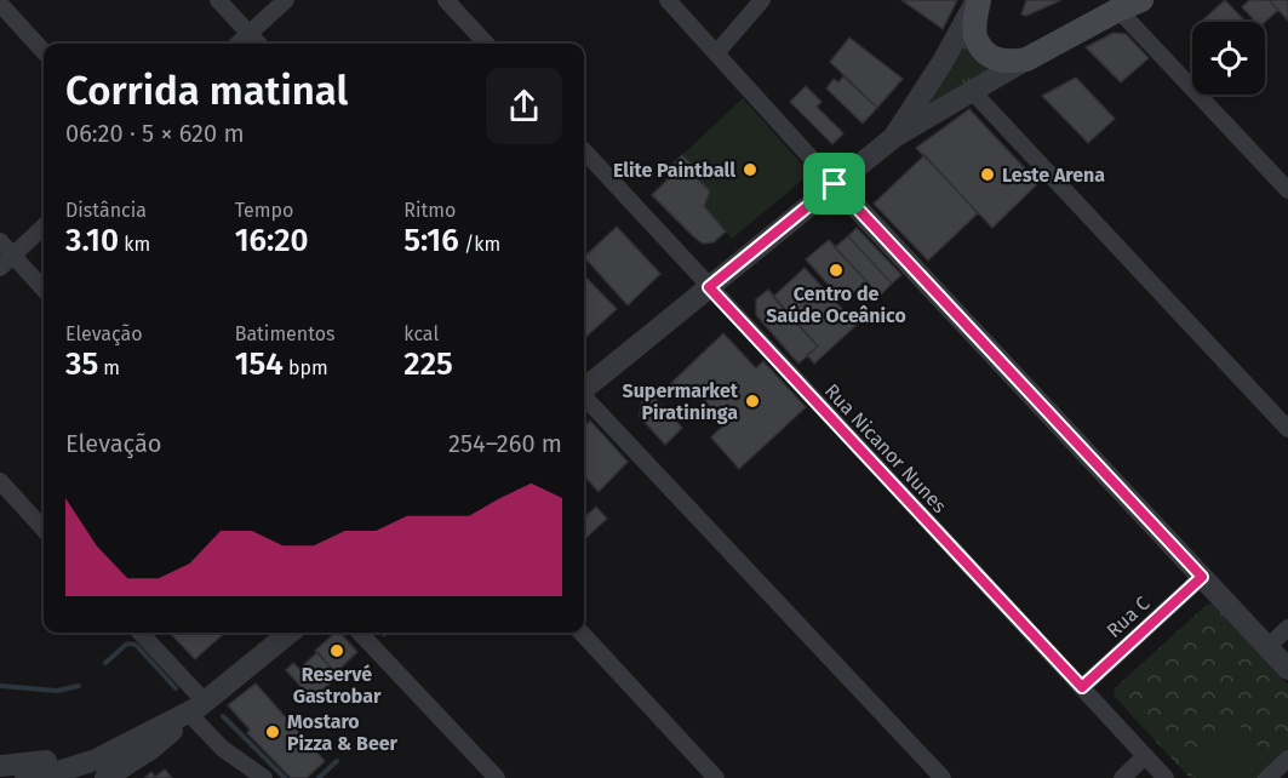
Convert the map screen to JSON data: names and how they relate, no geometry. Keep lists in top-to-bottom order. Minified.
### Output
{"streets":{"street":["Rua Nicanor Nunes","Rua C"]},"crossings":[["Rua Nicanor Nunes","Rua C"]],"places":["Elite Paintball","Leste Arena","Centro de Saúde Oceânico","Supermarket Piratininga","Reservé Gastrobar","Mostaro Pizza & Beer"],"page":{"heading":["Corrida matinal","06:20 · 5 × 620 m"],"stats":[["Distância","3.10 km"],["Tempo","16:20"],["Ritmo","5:16 /km"],["Elevação","35 m"],["Batimentos","154 bpm"],["kcal","225"]],"chart":["Elevação","254–260 m"]}}
